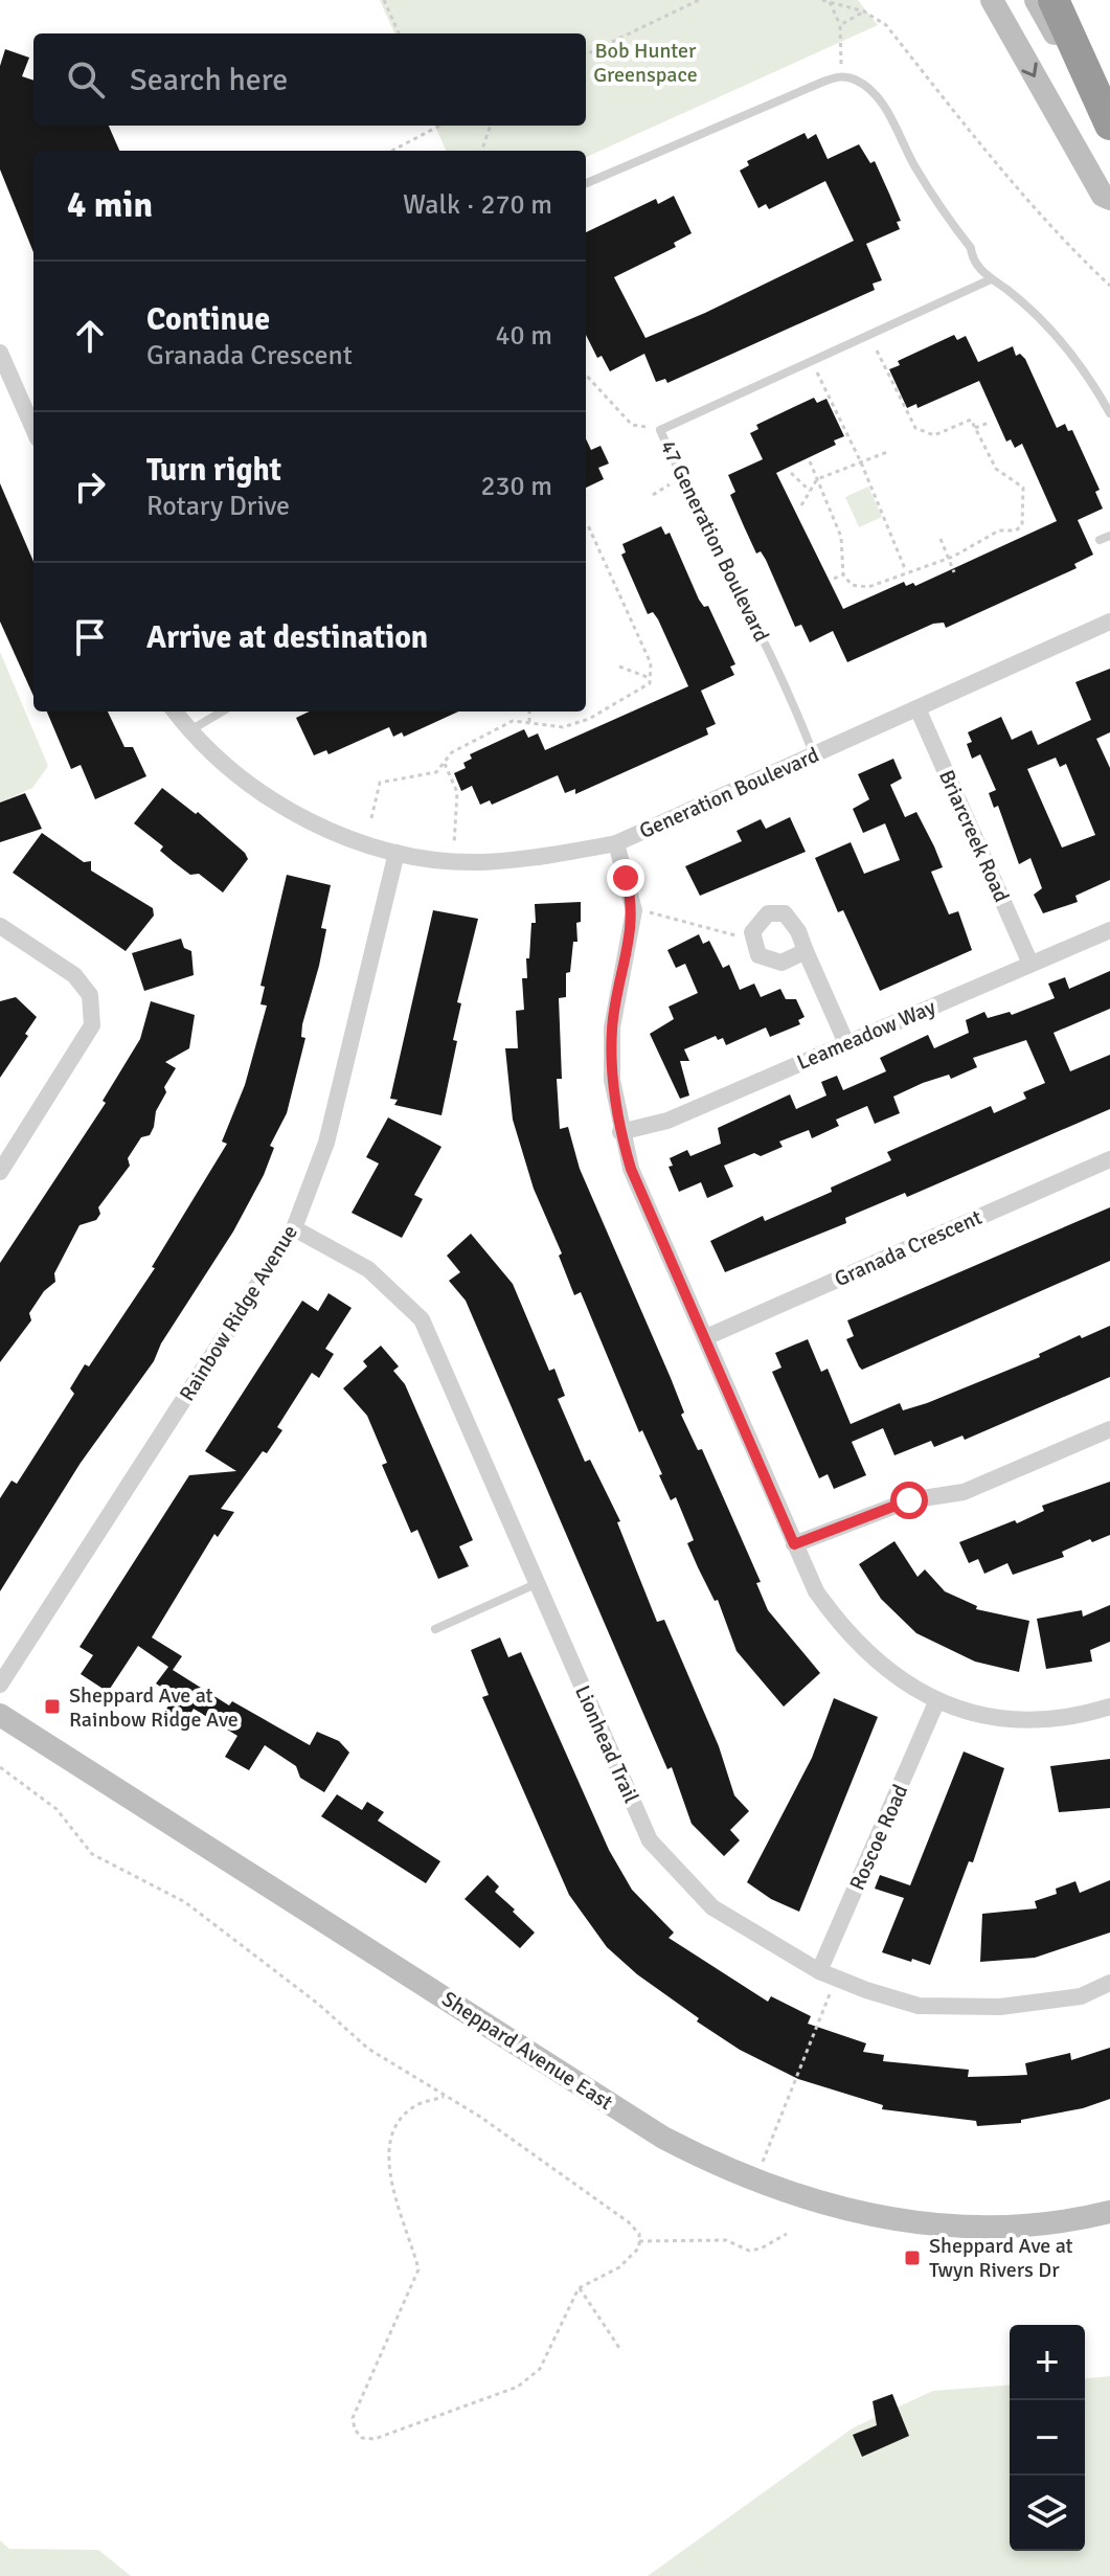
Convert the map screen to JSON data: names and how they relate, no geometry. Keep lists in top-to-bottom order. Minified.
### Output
{"streets":{"main road":["Sheppard Avenue East"],"street":["Generation Boulevard","Briarcreek Road","Leameadow Way","Granada Crescent","Rainbow Ridge Avenue","Lionhead Trail","Roscoe Road"],"lane":["47 Generation Boulevard"]},"crossings":[["47 Generation Boulevard","Generation Boulevard"],["Generation Boulevard","Briarcreek Road"],["Generation Boulevard","Rainbow Ridge Avenue"],["Briarcreek Road","Leameadow Way"],["Rainbow Ridge Avenue","Lionhead Trail"],["Lionhead Trail","Roscoe Road"]],"parks":["Bob Hunter Greenspace"],"places":{"transit":["Sheppard Ave at Rainbow Ridge Ave","Sheppard Ave at Twyn Rivers Dr"]},"page":{"search":"Search here","heading":["4 min","Walk · 270 m"],"list":[["Continue","Granada Crescent","40 m"],["Turn right","Rotary Drive","230 m"],"Arrive at destination"],"map_buttons":["+","−"]}}
